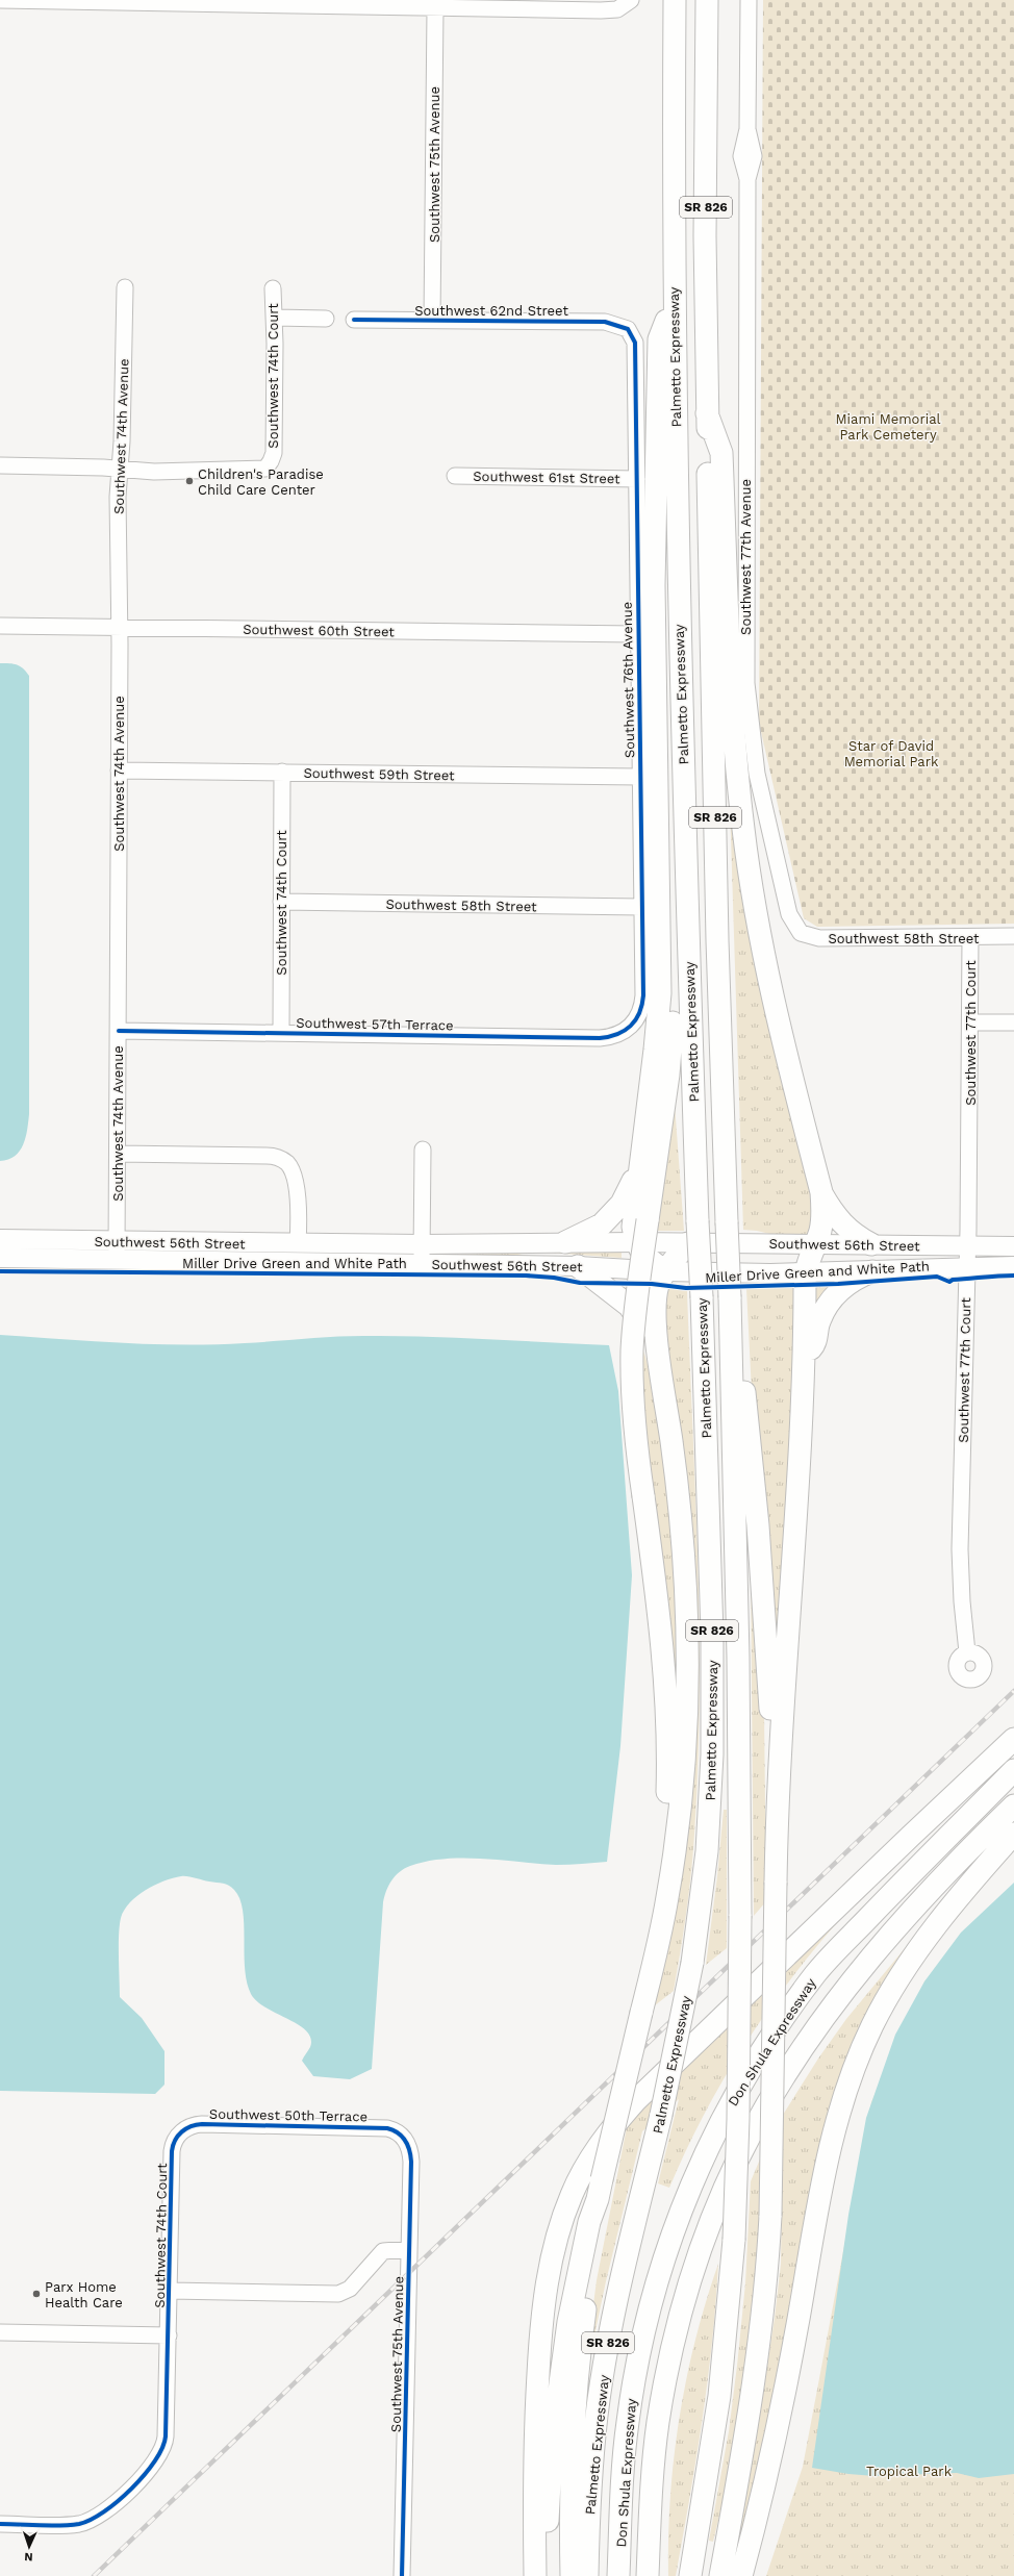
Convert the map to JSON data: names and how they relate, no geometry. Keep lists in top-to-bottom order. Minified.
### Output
{"streets":{"highway":["SR 826","Palmetto Expressway","Don Shula Expressway"],"main road":["Southwest 56th Street"],"street":["Southwest 75th Avenue","Southwest 62nd Street","Southwest 74th Court","Southwest 74th Avenue","Southwest 61st Street","Southwest 77th Avenue","Southwest 60th Street","Southwest 76th Avenue","Southwest 59th Street","Southwest 58th Street","Southwest 57th Terrace","Southwest 77th Court","Southwest 50th Terrace"],"cycle path":["Miller Drive Green and White Path"]},"crossings":[["Southwest 75th Avenue","Southwest 62nd Street"],["Southwest 75th Avenue","Southwest 50th Terrace"],["Southwest 62nd Street","Southwest 76th Avenue"],["Southwest 74th Court","Southwest 74th Avenue"],["Southwest 74th Court","Southwest 59th Street"],["Southwest 74th Court","Southwest 58th Street"],["Southwest 74th Court","Southwest 57th Terrace"],["Southwest 74th Court","Southwest 50th Terrace"],["Southwest 74th Avenue","Southwest 60th Street"],["Southwest 74th Avenue","Southwest 59th Street"],["Southwest 74th Avenue","Southwest 57th Terrace"],["Southwest 74th Avenue","Southwest 56th Street"],["Southwest 61st Street","Southwest 76th Avenue"],["Southwest 77th Avenue","Southwest 58th Street"],["Southwest 60th Street","Southwest 76th Avenue"],["Southwest 76th Avenue","Southwest 59th Street"],["Southwest 76th Avenue","Southwest 58th Street"],["Southwest 76th Avenue","Southwest 57th Terrace"],["Southwest 58th Street","Southwest 77th Court"],["Southwest 77th Court","Southwest 56th Street"]],"parks":["Miami Memorial Park Cemetery","Star of David Memorial Park","Tropical Park"],"places":["Children's Paradise Child Care Center","Parx Home Health Care"],"north":"bottom"}
